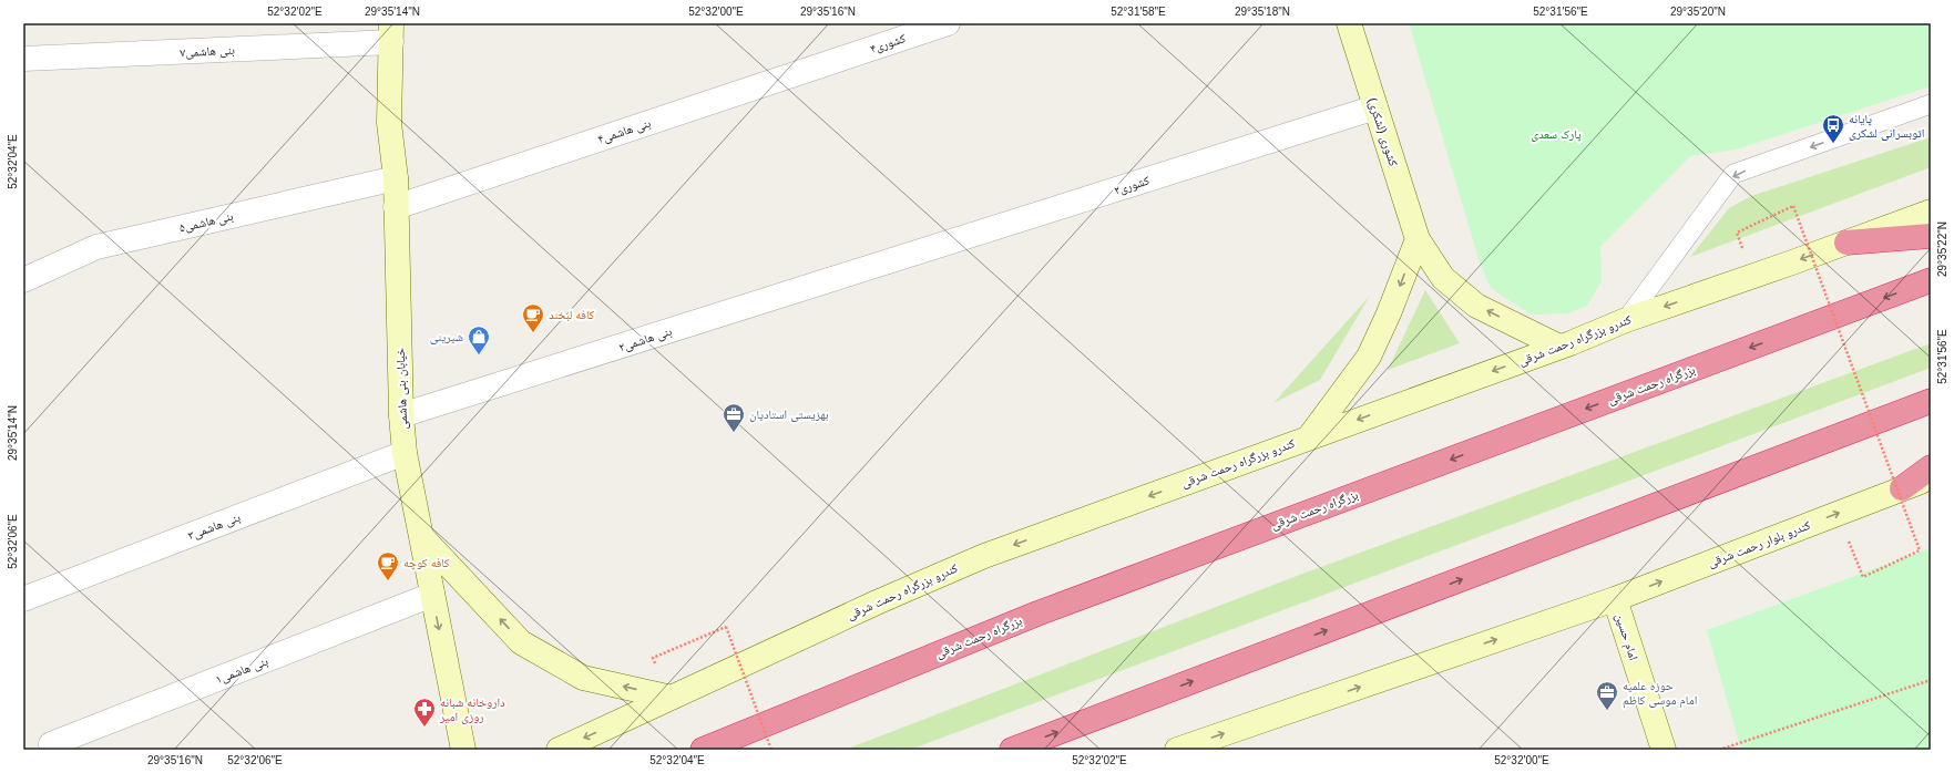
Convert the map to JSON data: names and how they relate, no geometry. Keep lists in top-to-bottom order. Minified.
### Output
{"streets":{"highway":["بزرگراه رحمت شرقی"],"main road":["کشوری (لشکری)","کندرو بزرگراه رحمت شرقی","خیابان بنی هاشمی","کندرو بلوار رحمت شرقی","امام حسین"],"street":["کشوری۴","بنی هاشمی۷","۴بنی هاشمی","کشوری۲","بنی هاشمی۵","۲بنی هاشمی","بنی هاشمی۳","بنی هاشمی۱"]},"crossings":[["کشوری۴","۴بنی هاشمی"],["بنی هاشمی۷","خیابان بنی هاشمی"],["۴بنی هاشمی","خیابان بنی هاشمی"],["کشوری (لشکری)","کشوری۲"],["کشوری (لشکری)","کندرو بزرگراه رحمت شرقی"],["کشوری۲","۲بنی هاشمی"],["بنی هاشمی۵","خیابان بنی هاشمی"],["۲بنی هاشمی","خیابان بنی هاشمی"],["خیابان بنی هاشمی","بنی هاشمی۳"],["خیابان بنی هاشمی","بنی هاشمی۱"],["کندرو بلوار رحمت شرقی","امام حسین"]],"one_way":["کشوری (لشکری)","کندرو بزرگراه رحمت شرقی","کندرو بلوار رحمت شرقی"],"parks":["پارک سعدی"],"places":{"bus stop":["پایانه اتوبسرانی لشکری"],"cafe":["کافه لبخند","کافه کوچه"],"shop":["شیرینی"],"office":["بهزیستی استادیان","حوزه علمیه امام موسی کاظم"],"pharmacy":["داروخانه شبانه روزی امیر"]},"coordinates":["52°32'02\"E","29°35'14\"N","52°32'00\"E","29°35'16\"N","52°31'58\"E","29°35'18\"N","52°31'56\"E","29°35'20\"N","52°32'04\"E","29°35'22\"N","52°32'06\"E"]}
